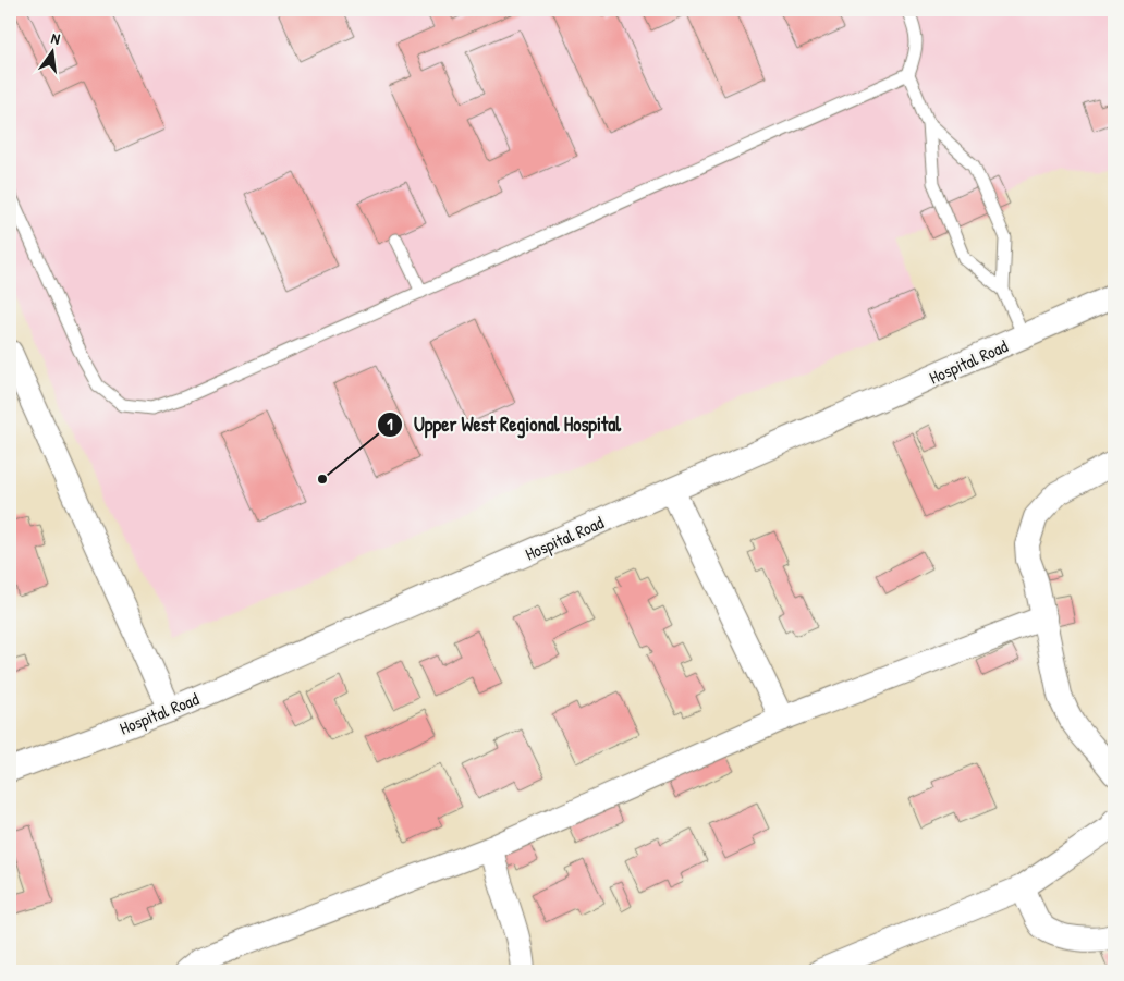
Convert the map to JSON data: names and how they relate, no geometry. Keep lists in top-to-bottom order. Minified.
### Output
{"streets":{"street":["Hospital Road"]},"places":["Upper West Regional Hospital"],"north":"top"}
